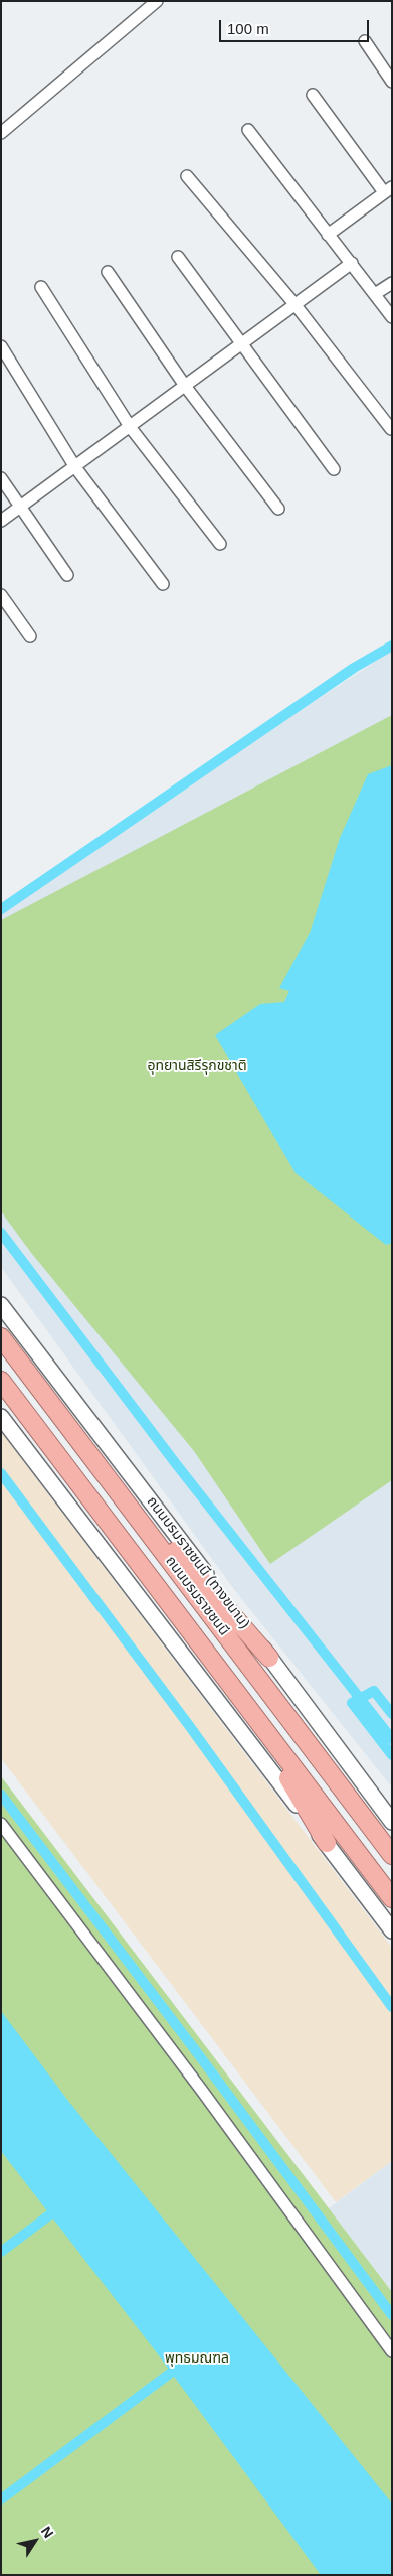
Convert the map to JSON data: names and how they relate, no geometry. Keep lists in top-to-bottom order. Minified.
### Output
{"streets":{"highway":["ถนนบรมราชชนนี"],"main road":["ถนนบรมราชชนนี (ทางขนาน)"]},"parks":["อุทยานสิรีรุกขชาติ","พุทธมณฑล"],"scale_bar":"100 m","north":"top right"}
